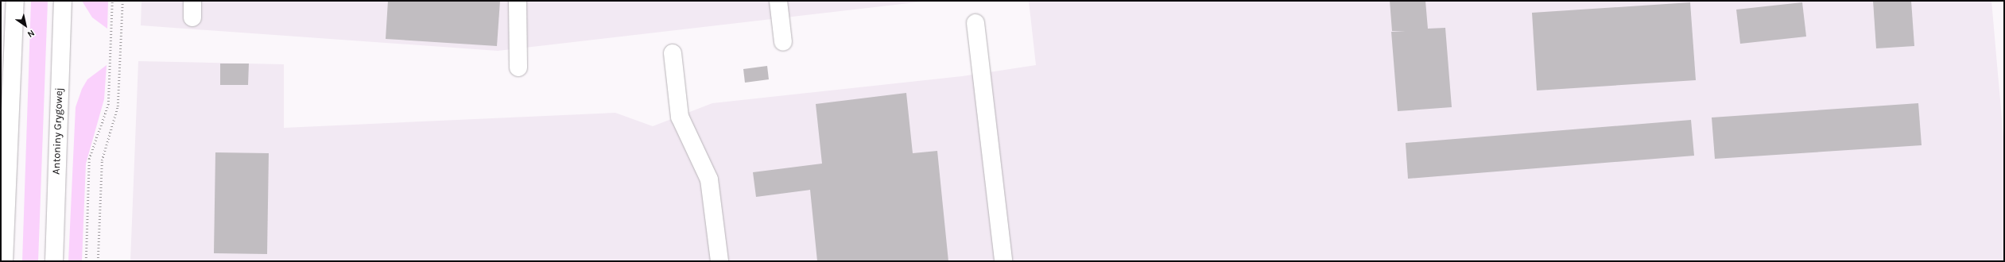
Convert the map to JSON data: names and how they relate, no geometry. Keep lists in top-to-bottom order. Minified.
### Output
{"streets":{"street":["Antoniny Grygowej"]},"north":"bottom right"}
